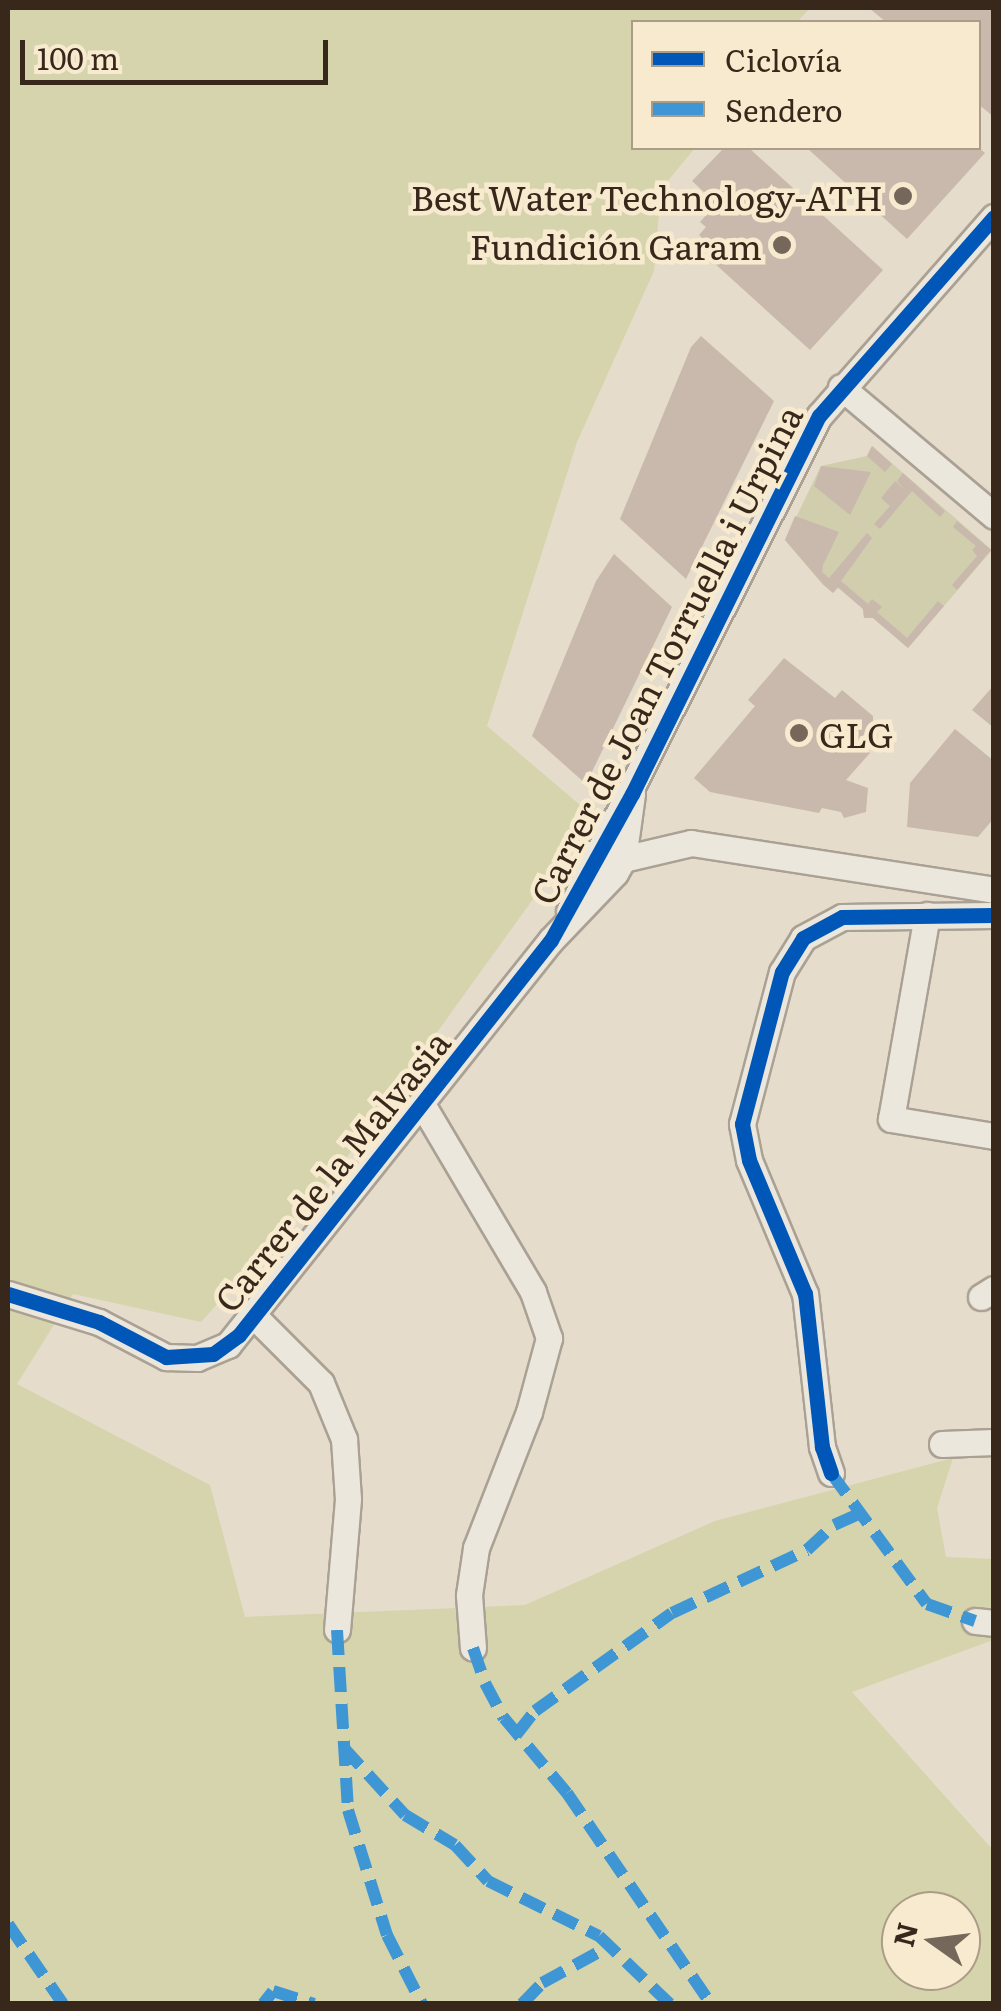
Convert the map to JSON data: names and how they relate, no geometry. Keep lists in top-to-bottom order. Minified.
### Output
{"streets":{"street":["Carrer de Joan Torruella i Urpina","Carrer de la Malvasia"]},"crossings":[["Carrer de Joan Torruella i Urpina","Carrer de la Malvasia"]],"places":["Best Water Technology-ATH","Fundición Garam","GLG"],"legend":["Ciclovía","Sendero"],"scale_bar":"100 m","north":"left"}
